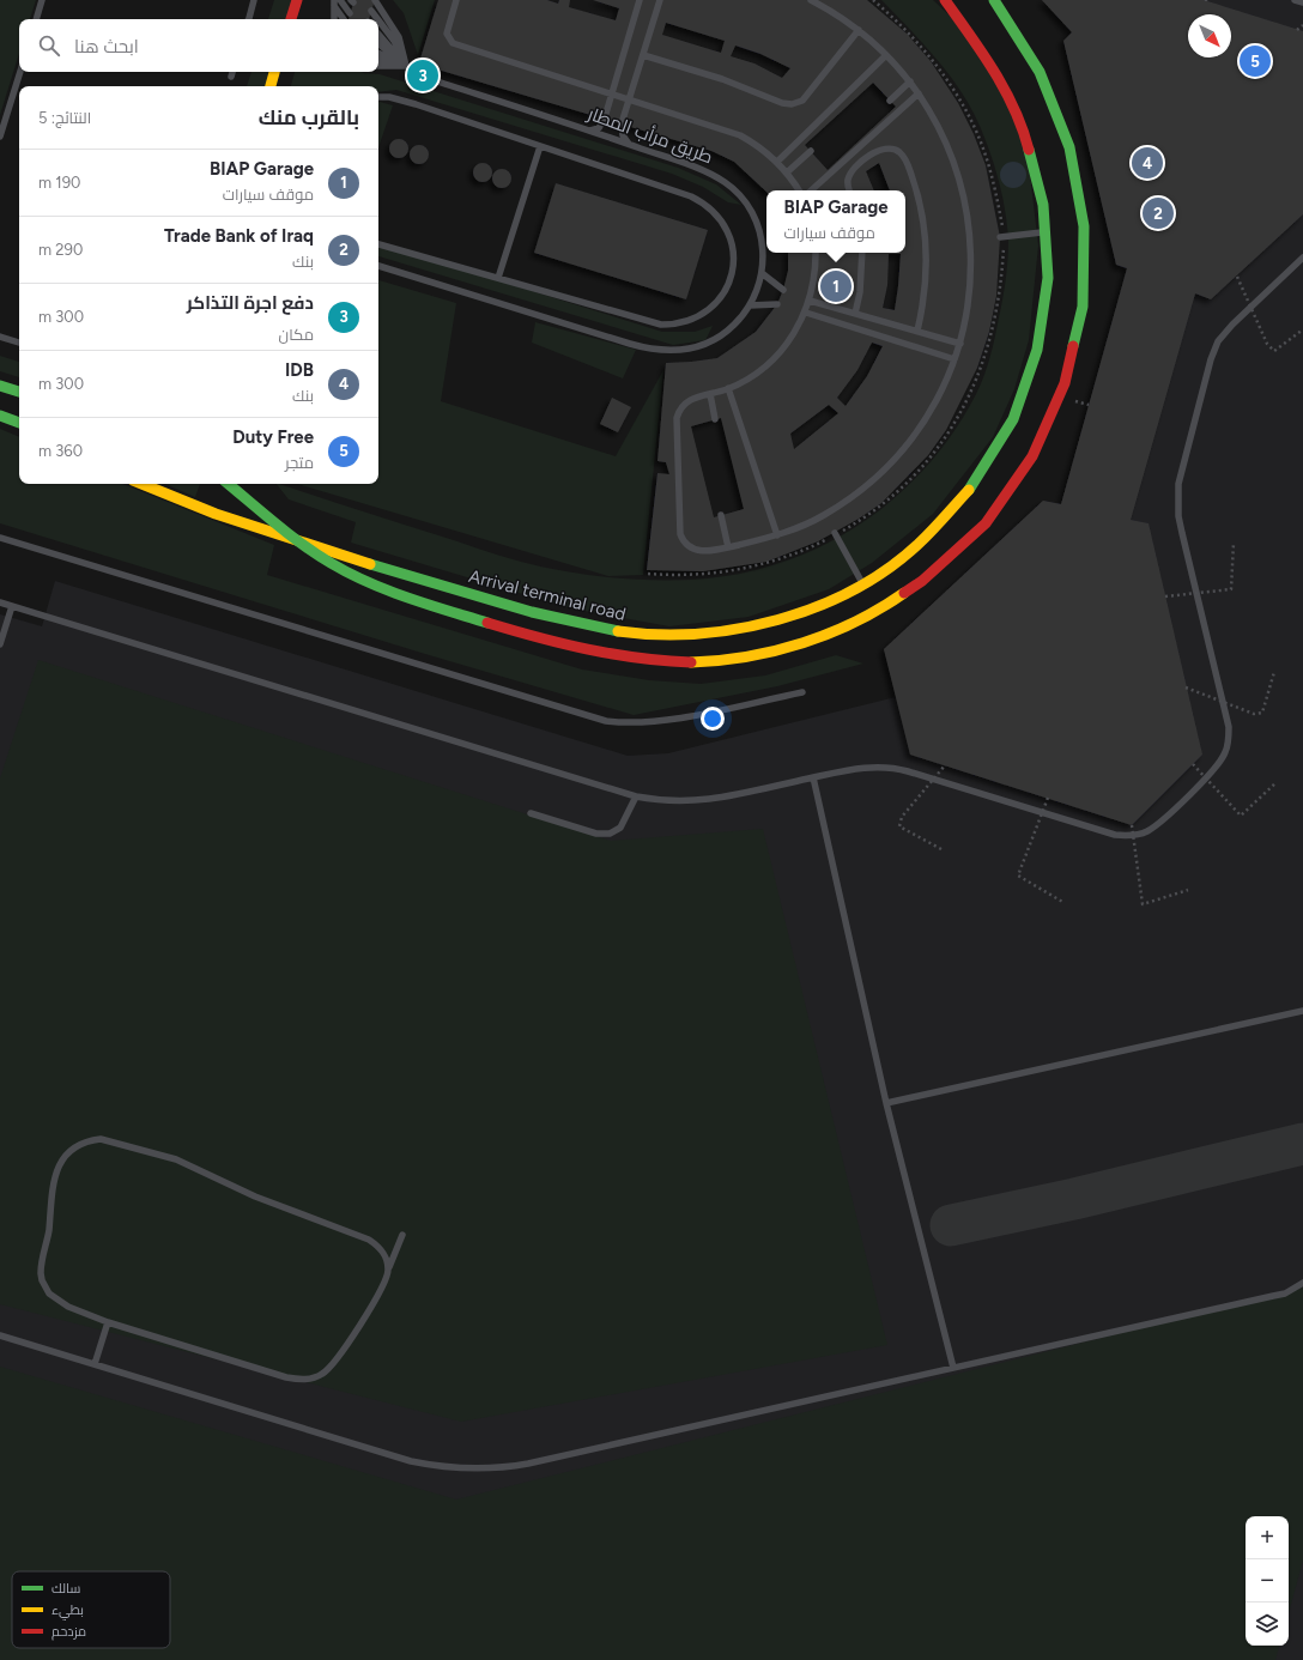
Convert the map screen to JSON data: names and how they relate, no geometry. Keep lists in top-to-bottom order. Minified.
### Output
{"streets":{"main road":["Arrival terminal road"],"lane":["طريق مرأب المطار"]},"legend":["سالك","بطيء","مزدحم"],"north":"bottom right","page":{"search":"ابحث هنا","pins":["5","3","4","2","1"],"heading":["بالقرب منك","النتائج: 5"],"list":[{"mark":"1","name":"BIAP Garage","note":"موقف سيارات","value":"190 m"},{"mark":"2","name":"Trade Bank of Iraq","note":"بنك","value":"290 m"},{"mark":"3","name":"دفع اجرة التذاكر","note":"مكان","value":"300 m"},{"mark":"4","name":"IDB","note":"بنك","value":"300 m"},{"mark":"5","name":"Duty Free","note":"متجر","value":"360 m"}],"popup":["BIAP Garage","موقف سيارات"],"map_buttons":["+","−"]}}
